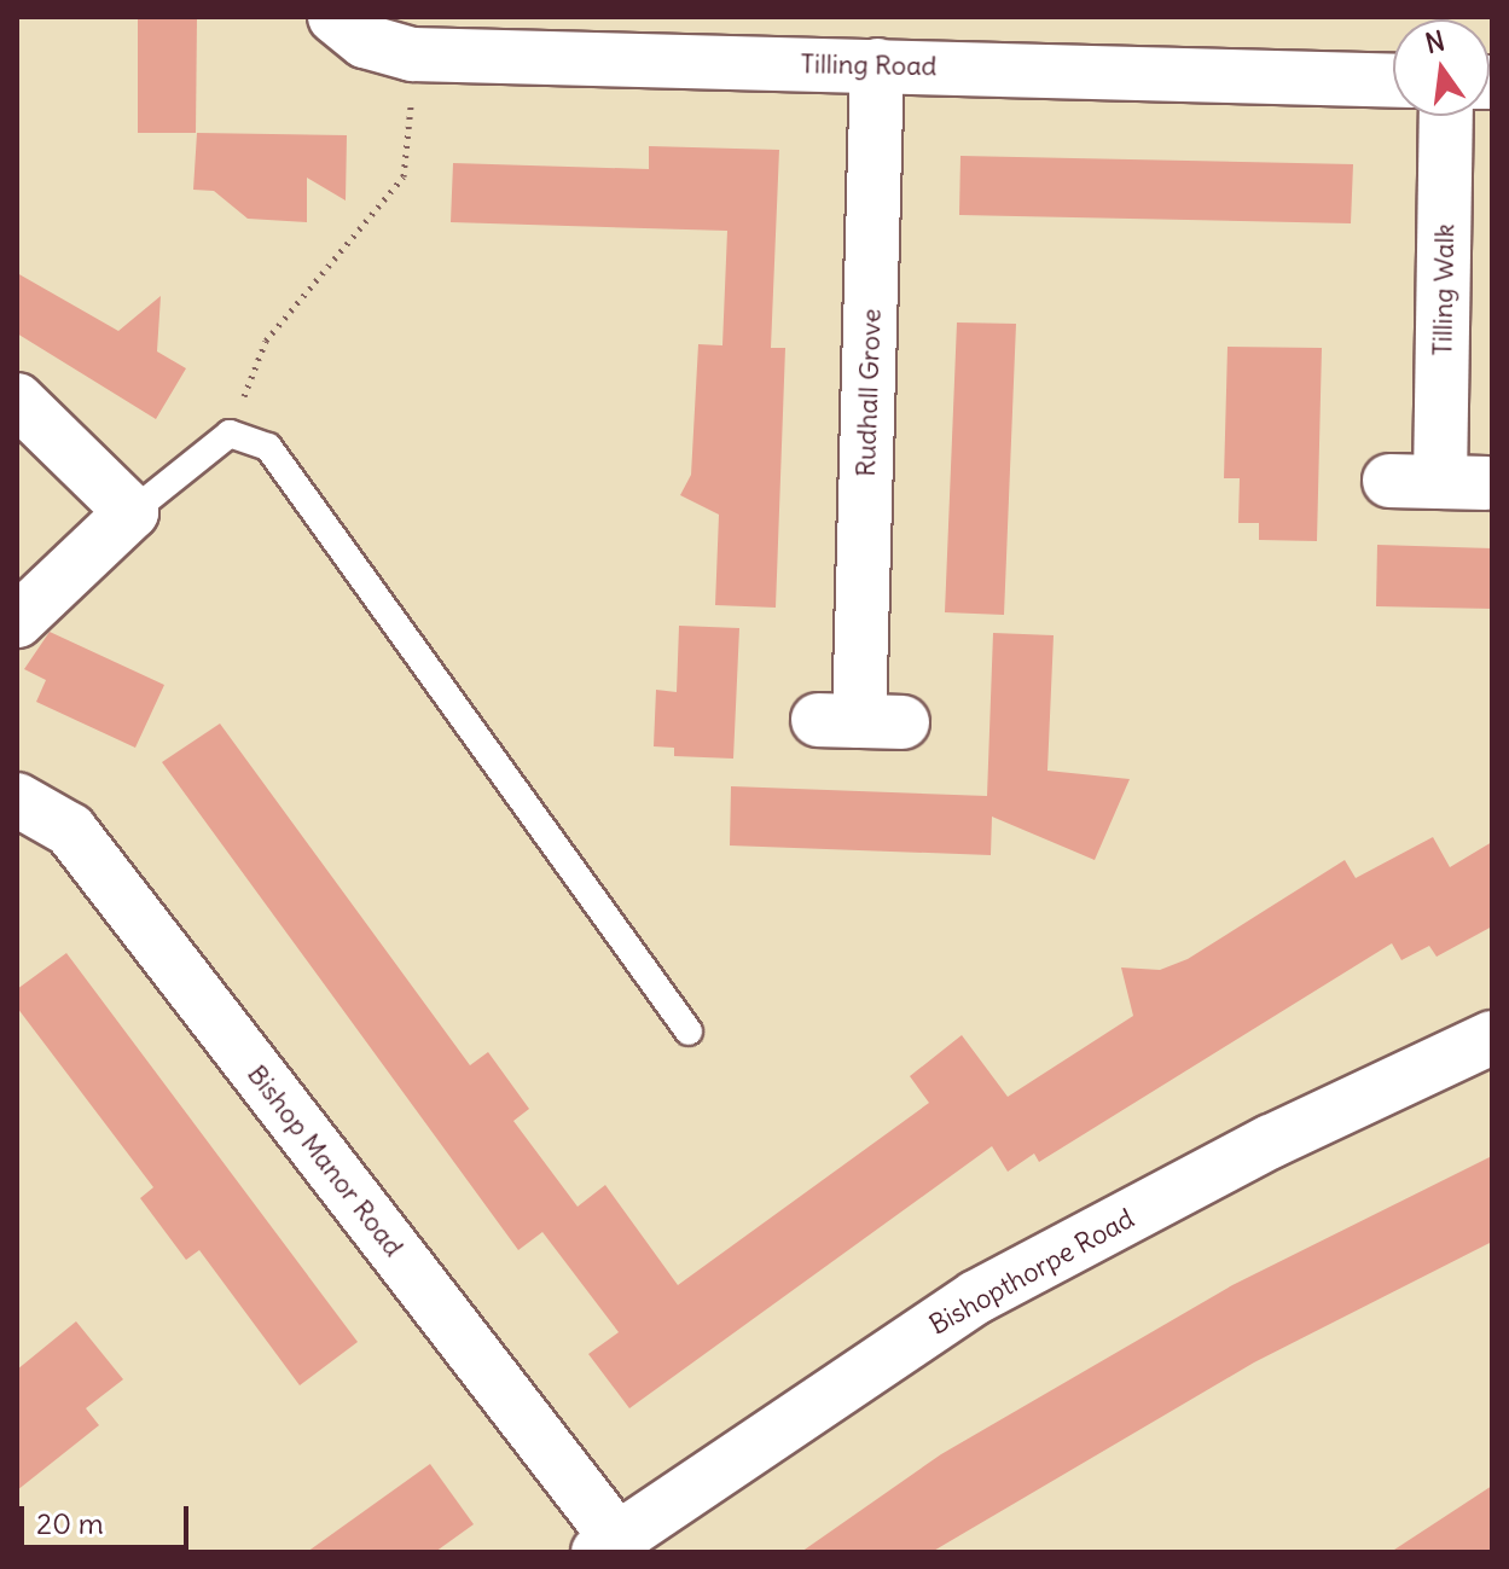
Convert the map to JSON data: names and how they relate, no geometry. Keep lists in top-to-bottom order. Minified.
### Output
{"streets":{"street":["Tilling Road","Tilling Walk","Rudhall Grove","Bishop Manor Road","Bishopthorpe Road"]},"crossings":[["Tilling Road","Rudhall Grove"],["Bishop Manor Road","Bishopthorpe Road"]],"scale_bar":"20 m","north":"top"}
